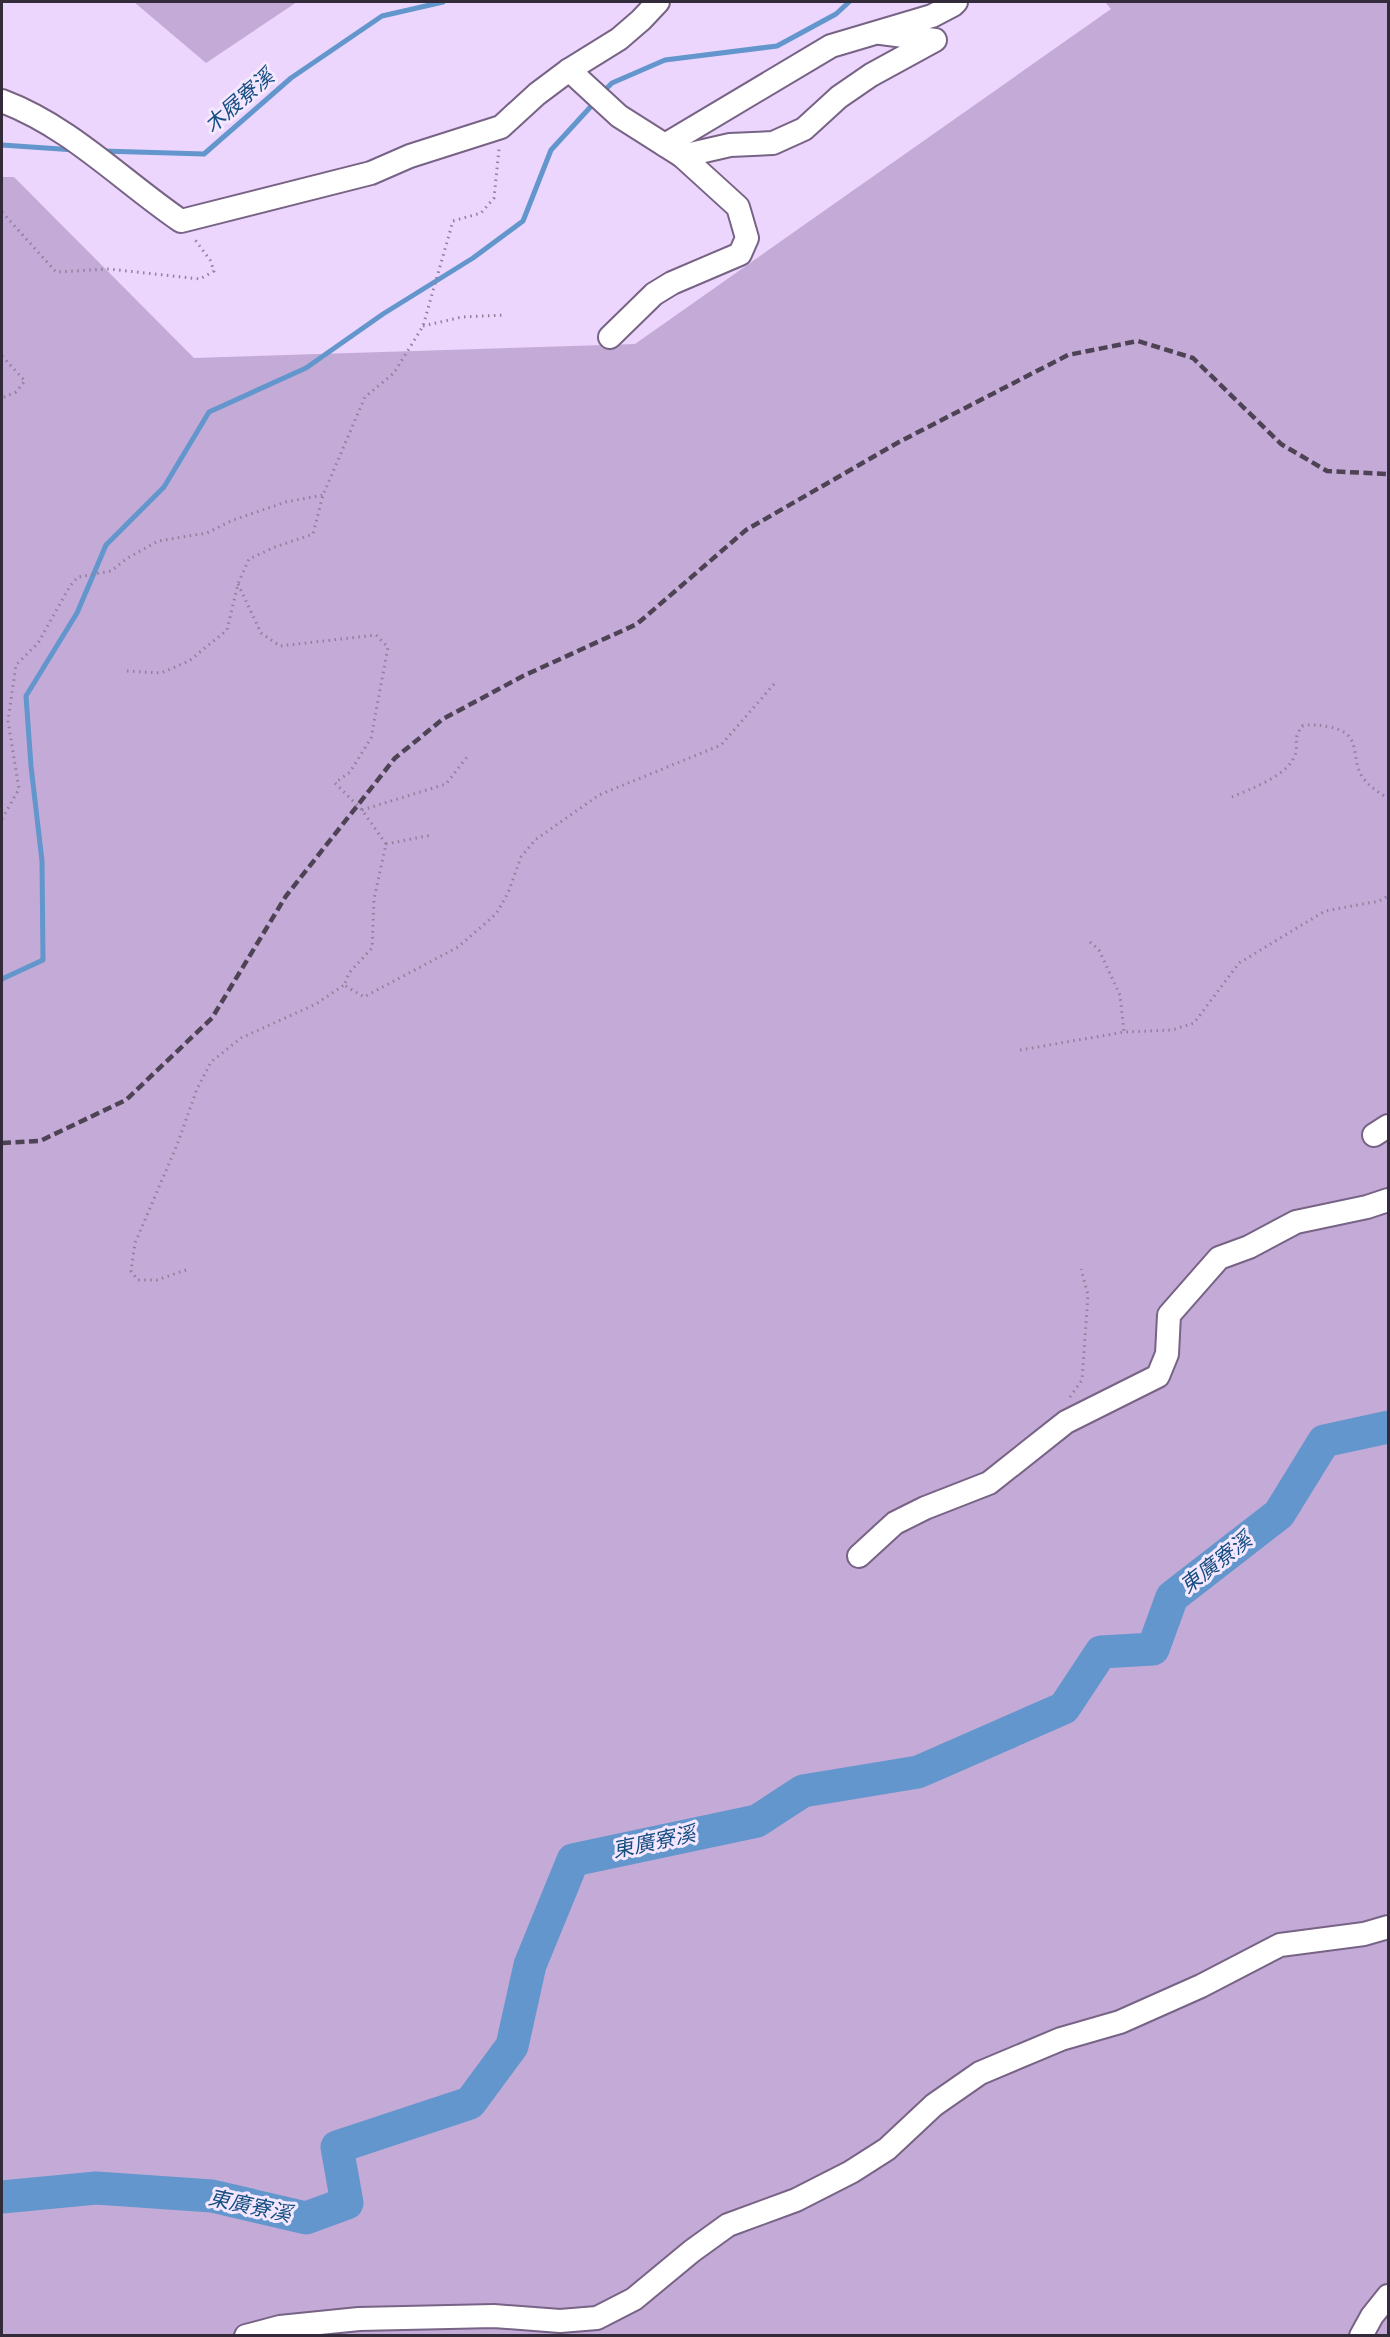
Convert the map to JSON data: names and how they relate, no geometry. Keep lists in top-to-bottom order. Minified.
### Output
{"water":["木屐寮溪","東廣寮溪"]}
